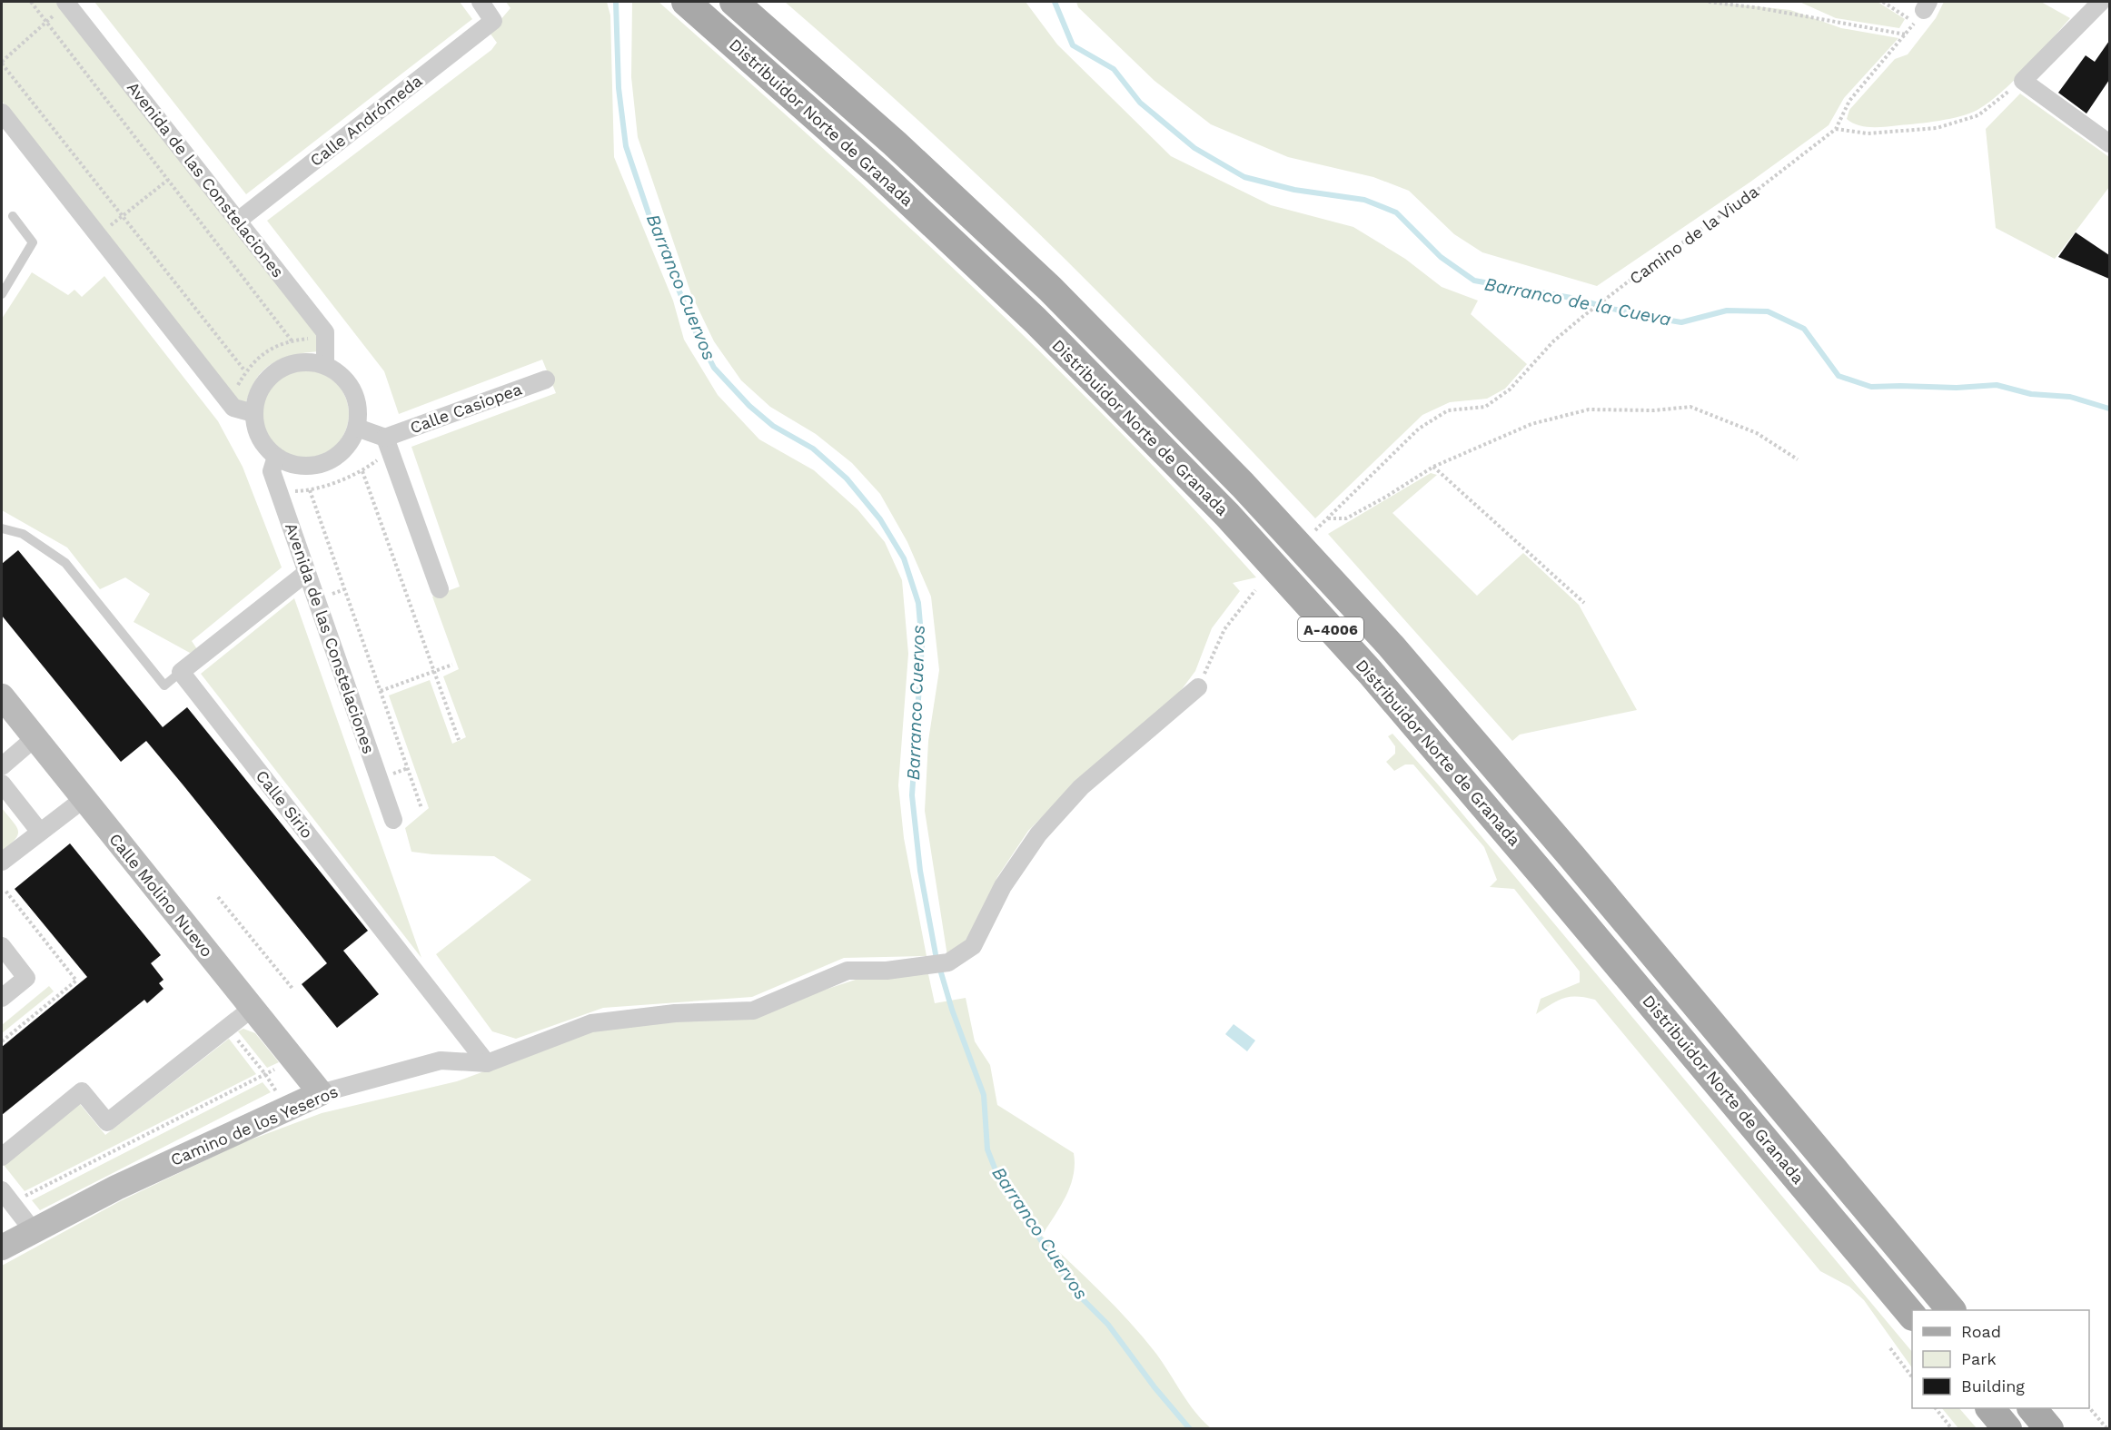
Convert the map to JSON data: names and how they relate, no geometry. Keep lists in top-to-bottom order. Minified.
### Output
{"streets":{"main road":["Distribuidor Norte de Granada","A-4006"],"street":["Calle Andrómeda","Avenida de las Constelaciones","Calle Casiopea","Calle Sirio","Calle Molino Nuevo","Camino de los Yeseros"],"path":["Camino de la Viuda"]},"crossings":[["Calle Andrómeda","Avenida de las Constelaciones"],["Calle Sirio","Camino de los Yeseros"],["Calle Molino Nuevo","Camino de los Yeseros"]],"water":["Barranco Cuervos","Barranco de la Cueva"],"legend":["Road","Park","Building"]}
